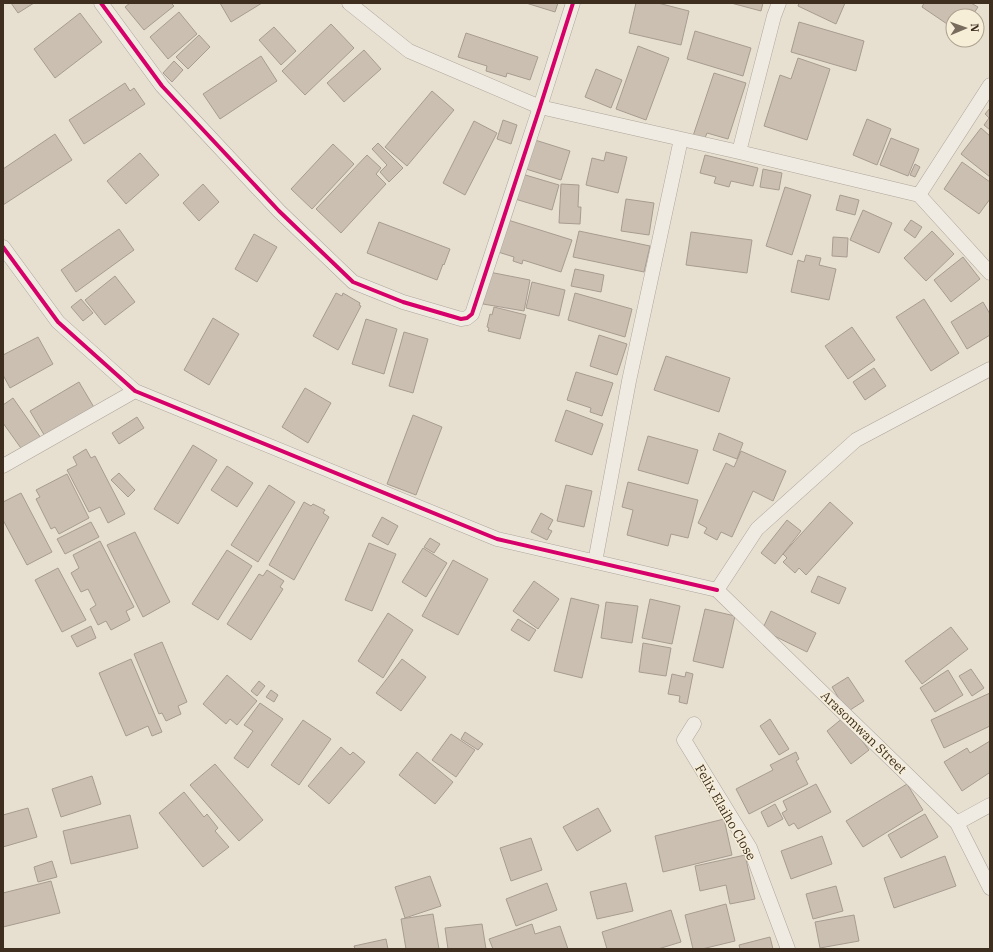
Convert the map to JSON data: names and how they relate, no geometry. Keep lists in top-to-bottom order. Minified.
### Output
{"streets":{"street":["Arasomwan Street","Felix Elaiho Close"]},"north":"right"}
